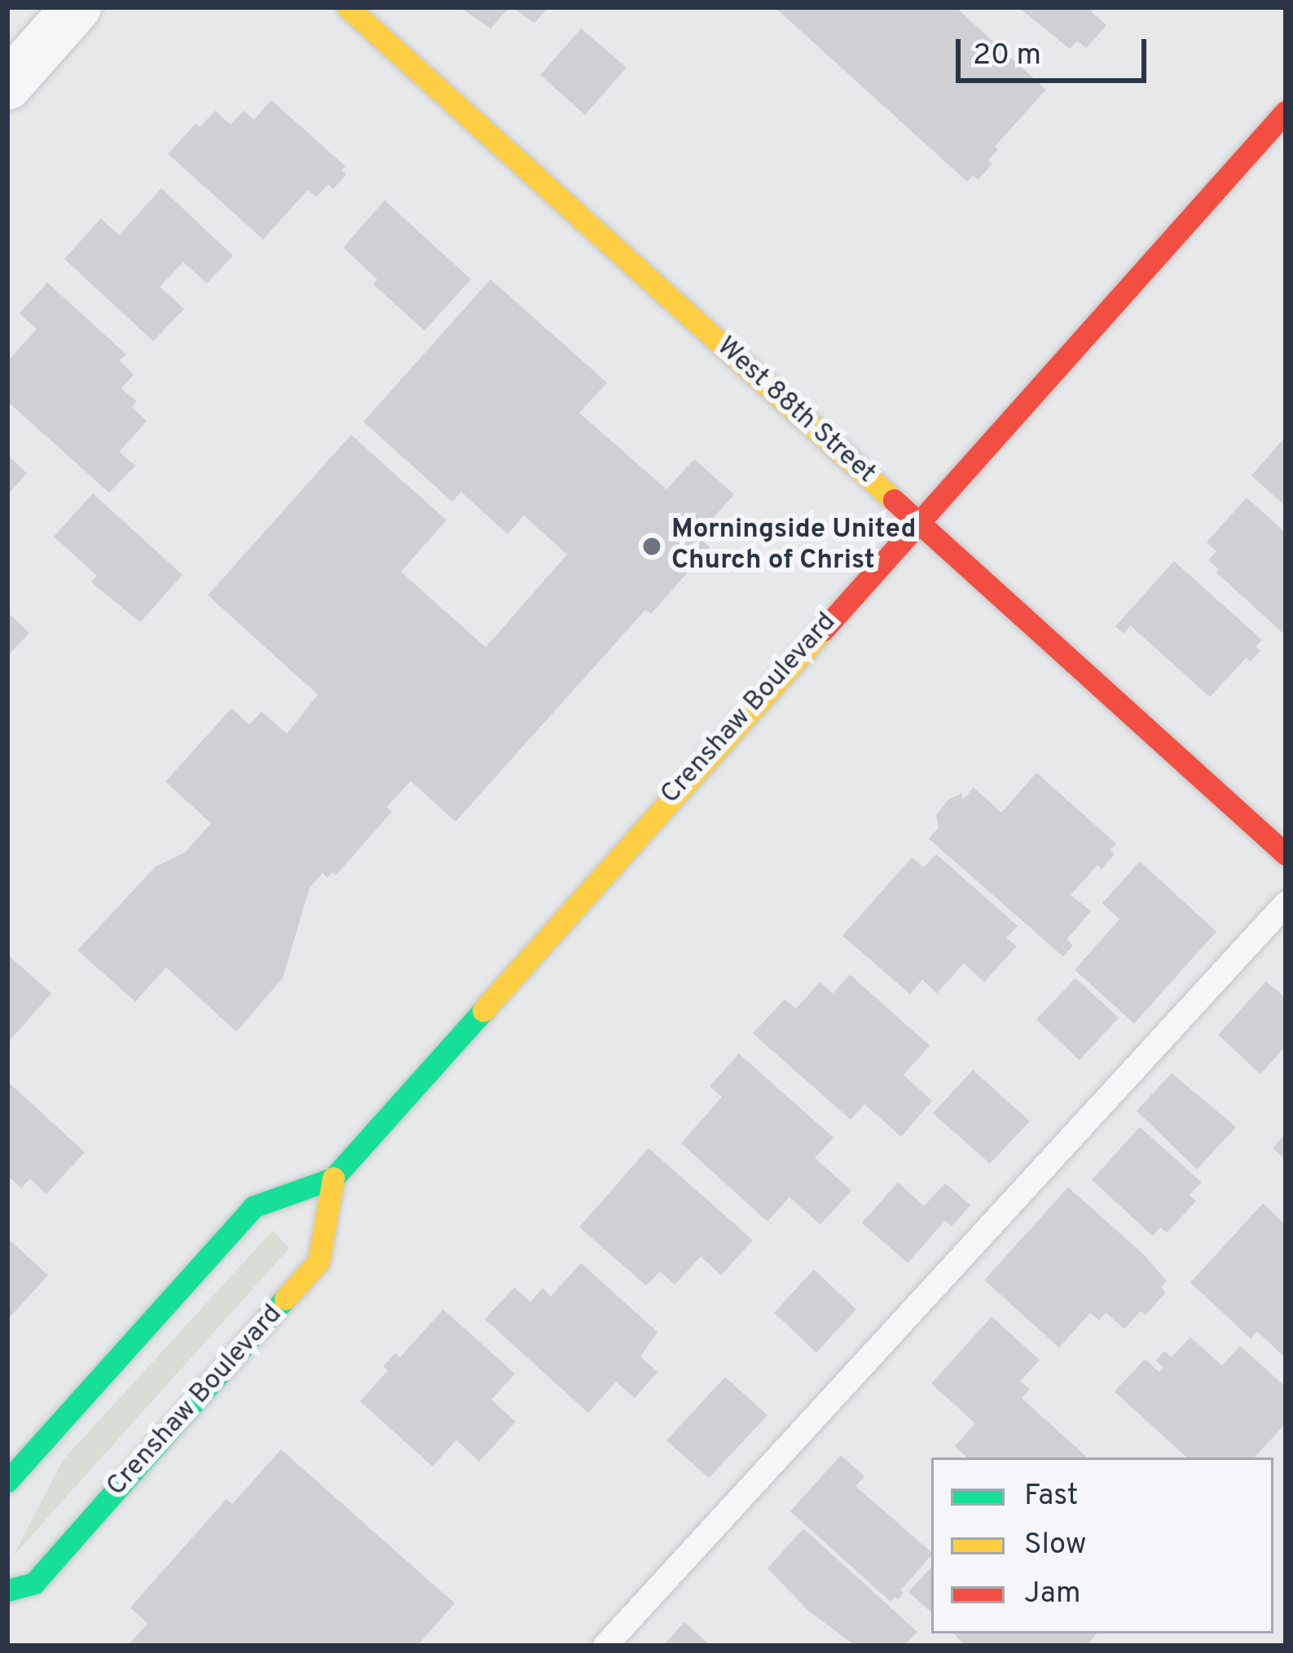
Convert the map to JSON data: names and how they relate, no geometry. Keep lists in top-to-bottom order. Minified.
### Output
{"streets":{"main road":["West 88th Street","Crenshaw Boulevard"]},"crossings":[["West 88th Street","Crenshaw Boulevard"]],"places":["Morningside United Church of Christ"],"legend":["Fast","Slow","Jam"],"scale_bar":"20 m"}
